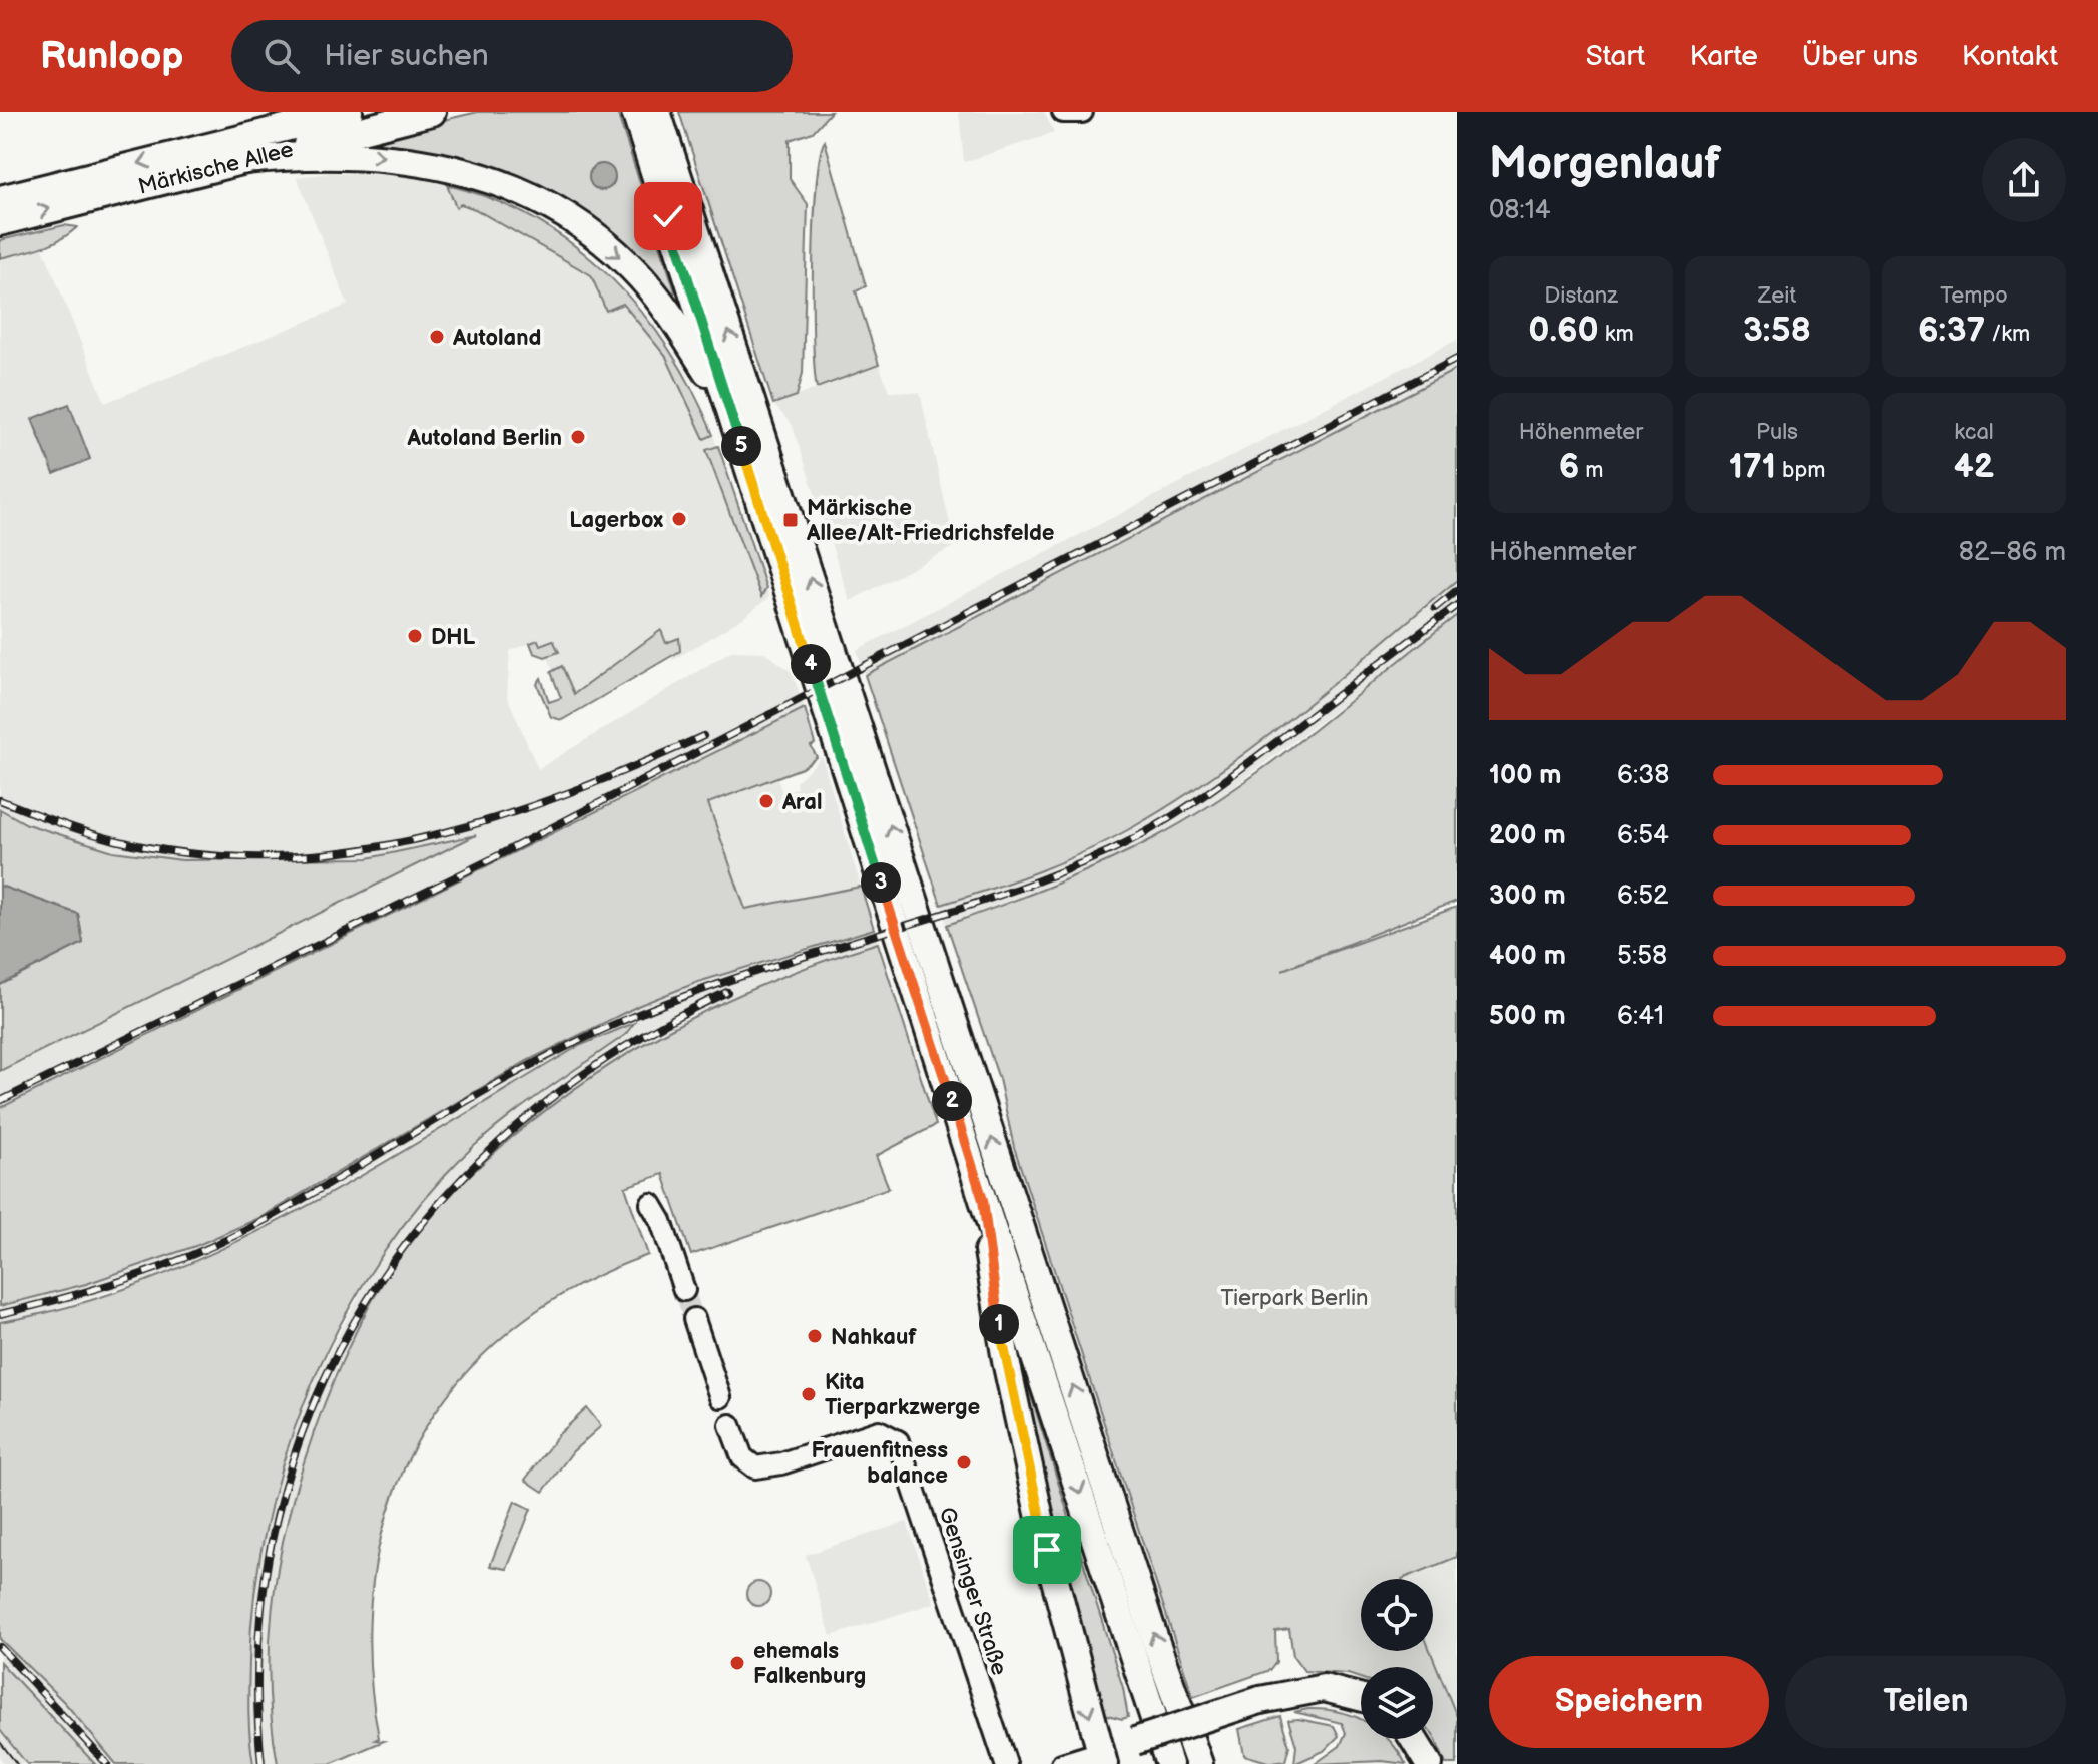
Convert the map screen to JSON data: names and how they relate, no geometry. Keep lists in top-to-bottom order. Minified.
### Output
{"streets":{"main road":["Märkische Allee"],"street":["Gensinger Straße"]},"parks":["Tierpark Berlin"],"places":{"other":["Autoland","Autoland Berlin","Lagerbox","DHL","Aral","Nahkauf","Kita Tierparkzwerge","Frauenfitness balance","ehemals Falkenburg"],"transit":["Märkische Allee/Alt-Friedrichsfelde"]},"page":{"header":"Runloop","search":"Hier suchen","nav":["Start","Karte","Über uns","Kontakt"],"heading":["Morgenlauf","08:14"],"stats":[["Distanz","0.60 km"],["Zeit","3:58"],["Tempo","6:37 /km"],["Höhenmeter","6 m"],["Puls","171 bpm"],["kcal","42"]],"pins":["5","4","3","2","1"],"chart":["Höhenmeter","82–86 m"],"list":[{"name":"100 m","note":"6:38"},{"name":"200 m","note":"6:54"},{"name":"300 m","note":"6:52"},{"name":"400 m","note":"5:58"},{"name":"500 m","note":"6:41"}],"buttons":["Speichern","Teilen"]}}
